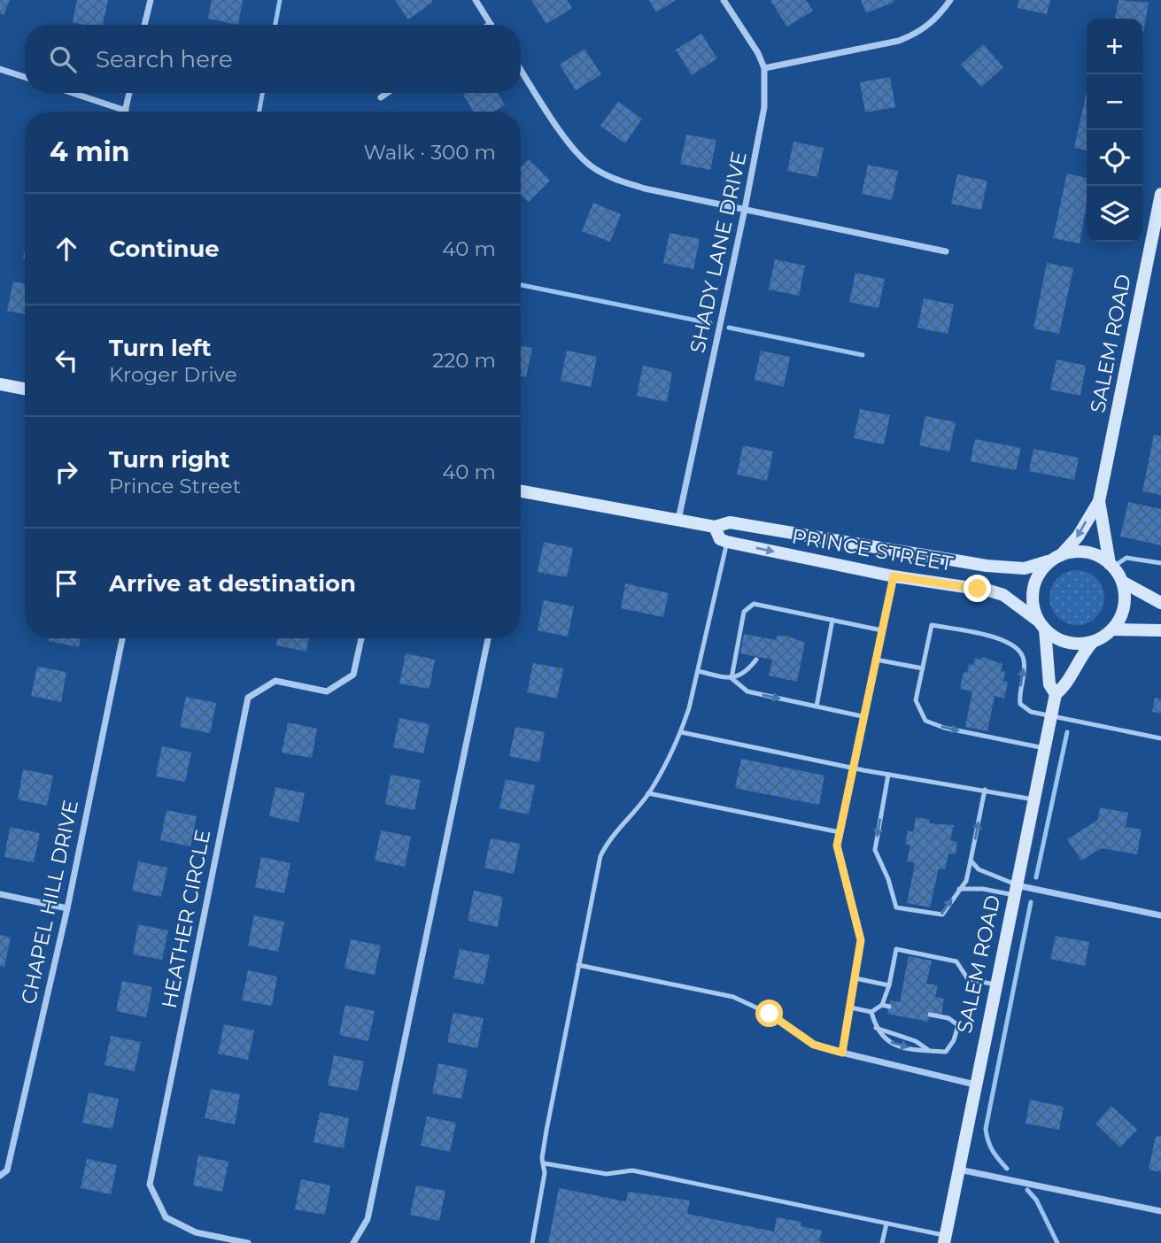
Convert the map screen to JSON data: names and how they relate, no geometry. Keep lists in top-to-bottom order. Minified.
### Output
{"streets":{"main road":["SALEM ROAD","PRINCE STREET"],"street":["SHADY LANE DRIVE","CHAPEL HILL DRIVE","HEATHER CIRCLE"]},"crossings":[["SHADY LANE DRIVE","PRINCE STREET"],["SALEM ROAD","PRINCE STREET"]],"page":{"map_buttons":["+","−"],"search":"Search here","heading":["4 min","Walk · 300 m"],"list":[["Continue","40 m"],["Turn left","Kroger Drive","220 m"],["Turn right","Prince Street","40 m"],"Arrive at destination"]}}
